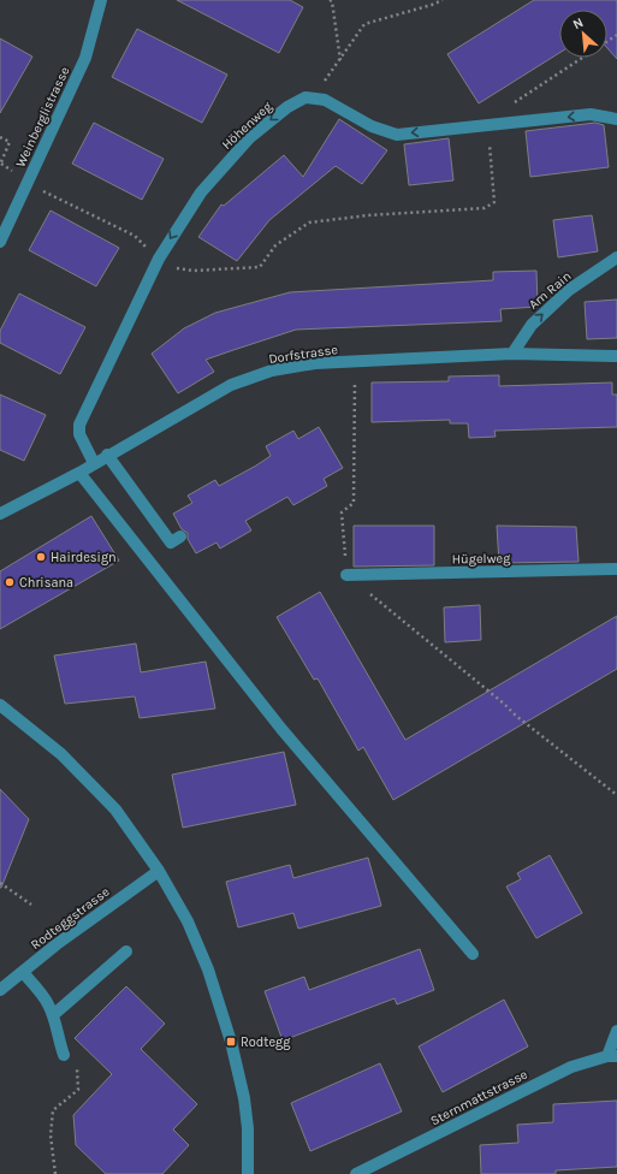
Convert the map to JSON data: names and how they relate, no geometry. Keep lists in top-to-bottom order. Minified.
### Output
{"streets":{"street":["Weinberglistrasse","Höhenweg","Am Rain","Dorfstrasse","Hügelweg","Rodteggstrasse","Sternmattstrasse"]},"crossings":[["Höhenweg","Dorfstrasse"],["Am Rain","Dorfstrasse"]],"one_way":["Höhenweg","Am Rain"],"places":{"other":["Hairdesign","Chrisana"],"transit":["Rodtegg"]},"north":"top left"}
